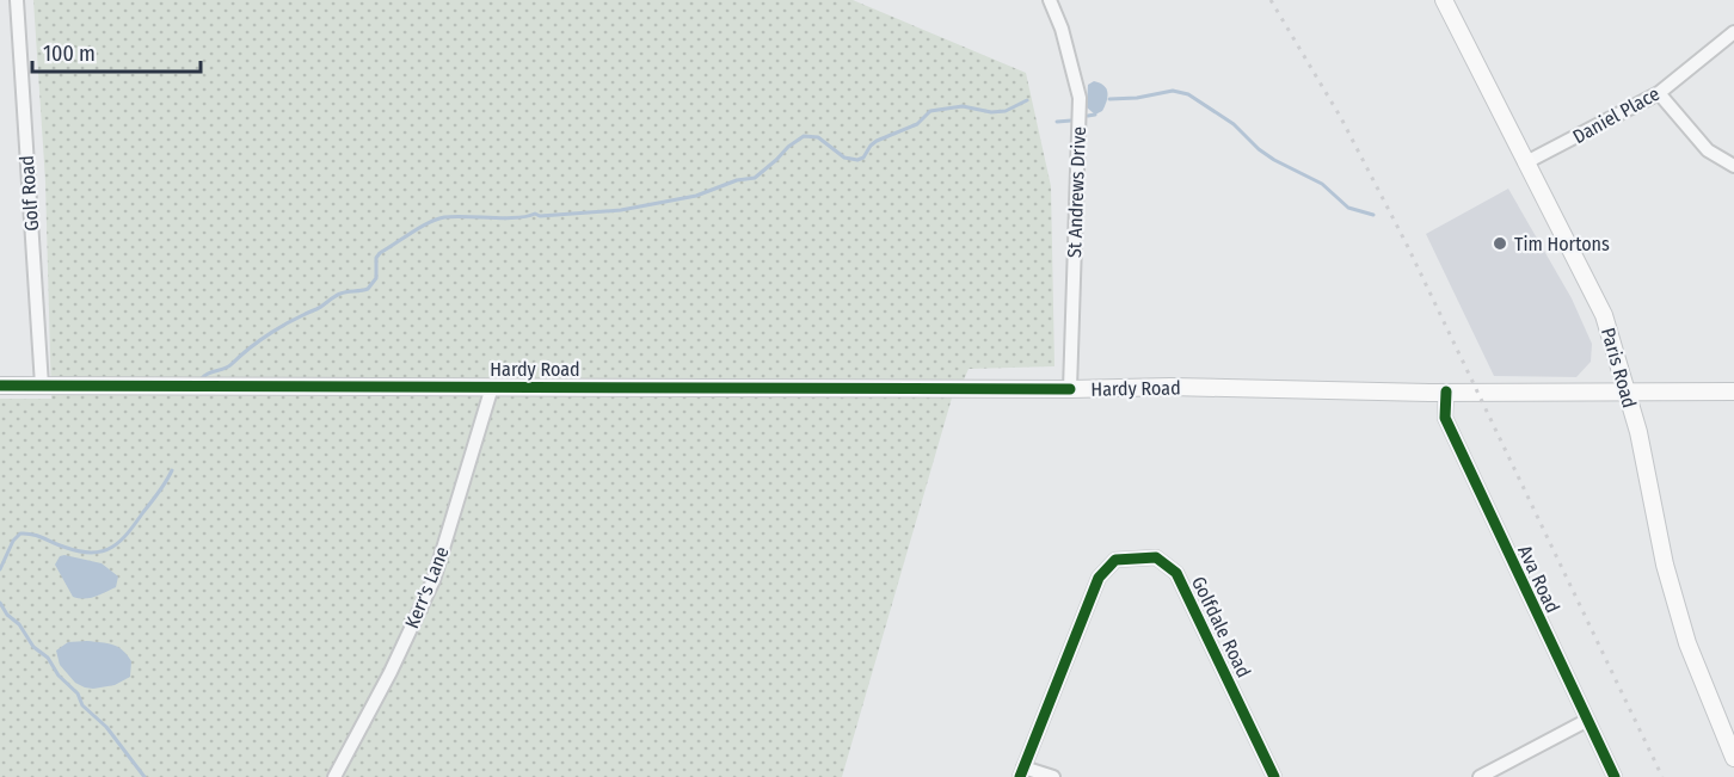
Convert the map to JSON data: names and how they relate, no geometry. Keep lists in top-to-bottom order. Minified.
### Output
{"streets":{"main road":["Paris Road","Hardy Road"],"street":["Daniel Place","St Andrews Drive","Golf Road","Ava Road","Kerr's Lane","Golfdale Road"]},"crossings":[["Daniel Place","Paris Road"],["St Andrews Drive","Hardy Road"],["Golf Road","Hardy Road"],["Paris Road","Hardy Road"],["Hardy Road","Ava Road"],["Hardy Road","Kerr's Lane"]],"places":["Tim Hortons"],"scale_bar":"100 m"}
